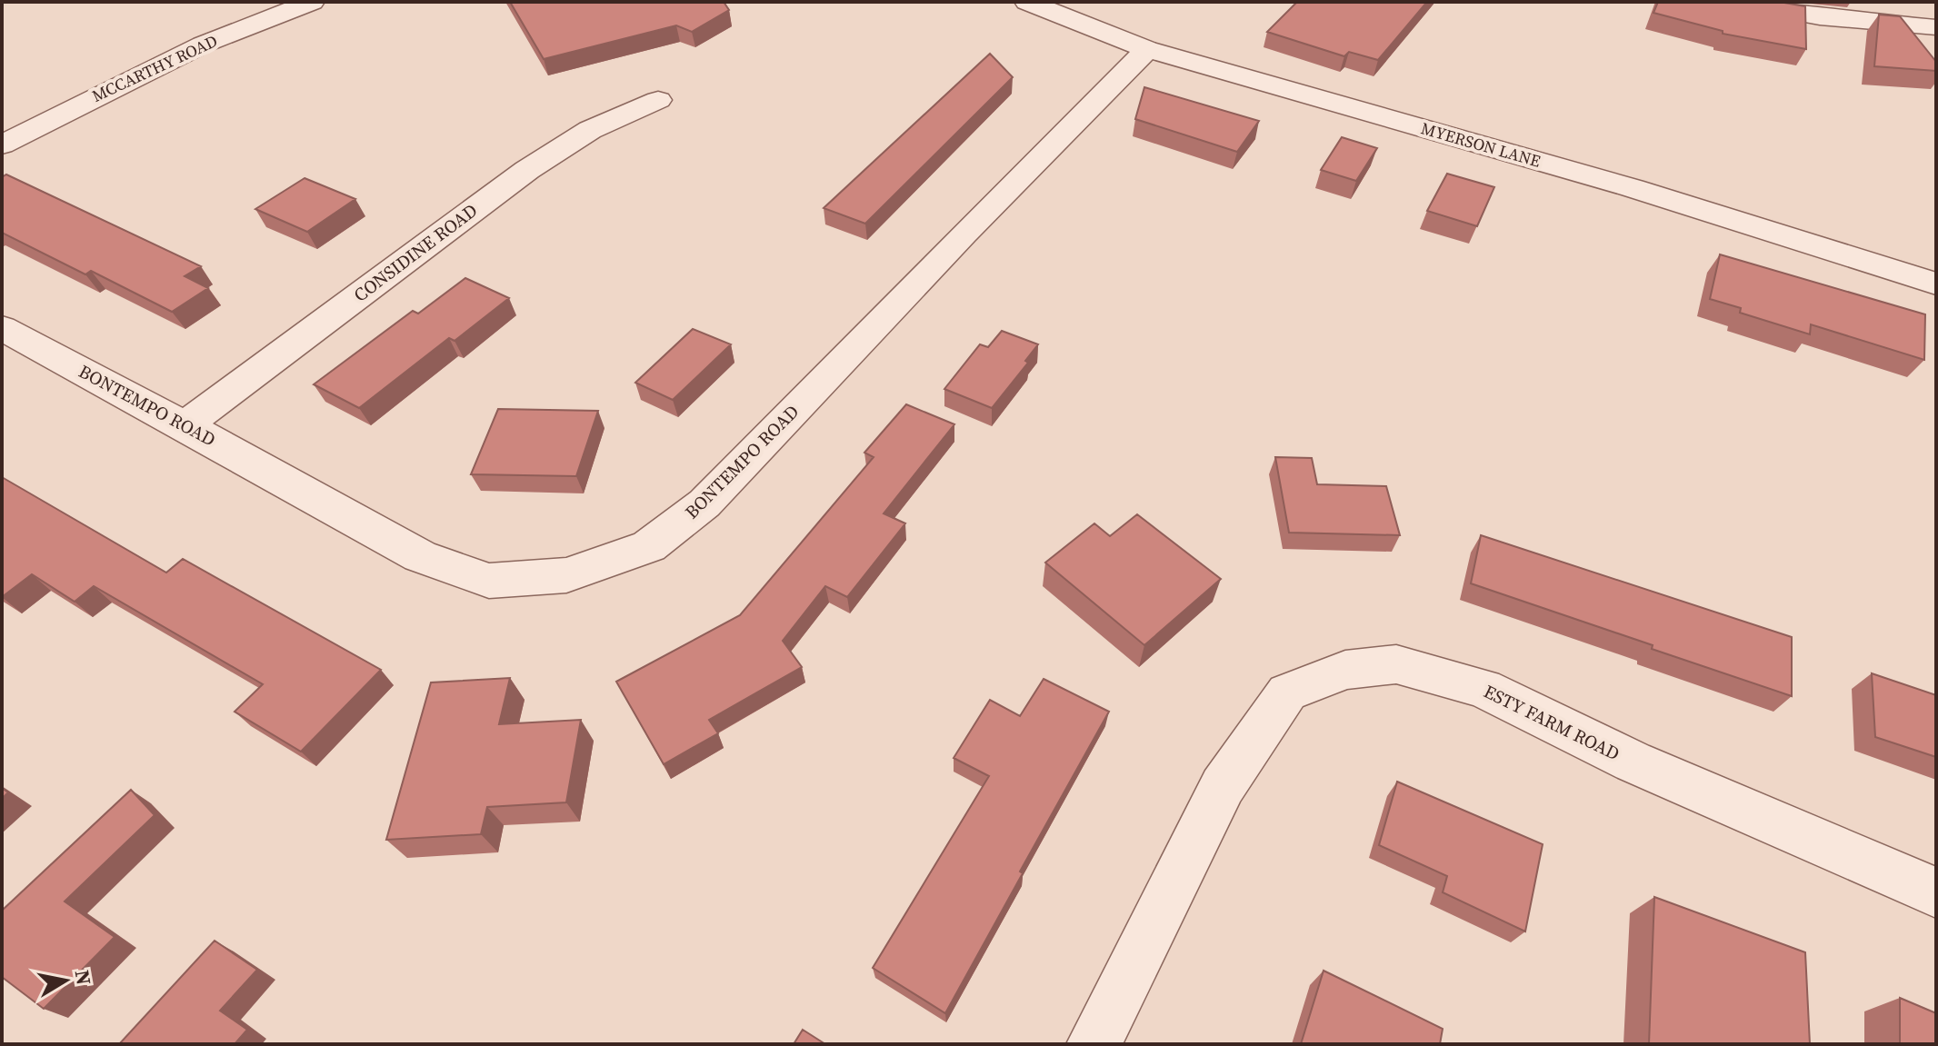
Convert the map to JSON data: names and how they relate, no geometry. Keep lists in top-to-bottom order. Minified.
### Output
{"streets":{"street":["MCCARTHY ROAD","MYERSON LANE","CONSIDINE ROAD","BONTEMPO ROAD","ESTY FARM ROAD"]},"crossings":[["MYERSON LANE","BONTEMPO ROAD"],["CONSIDINE ROAD","BONTEMPO ROAD"]],"north":"right"}
